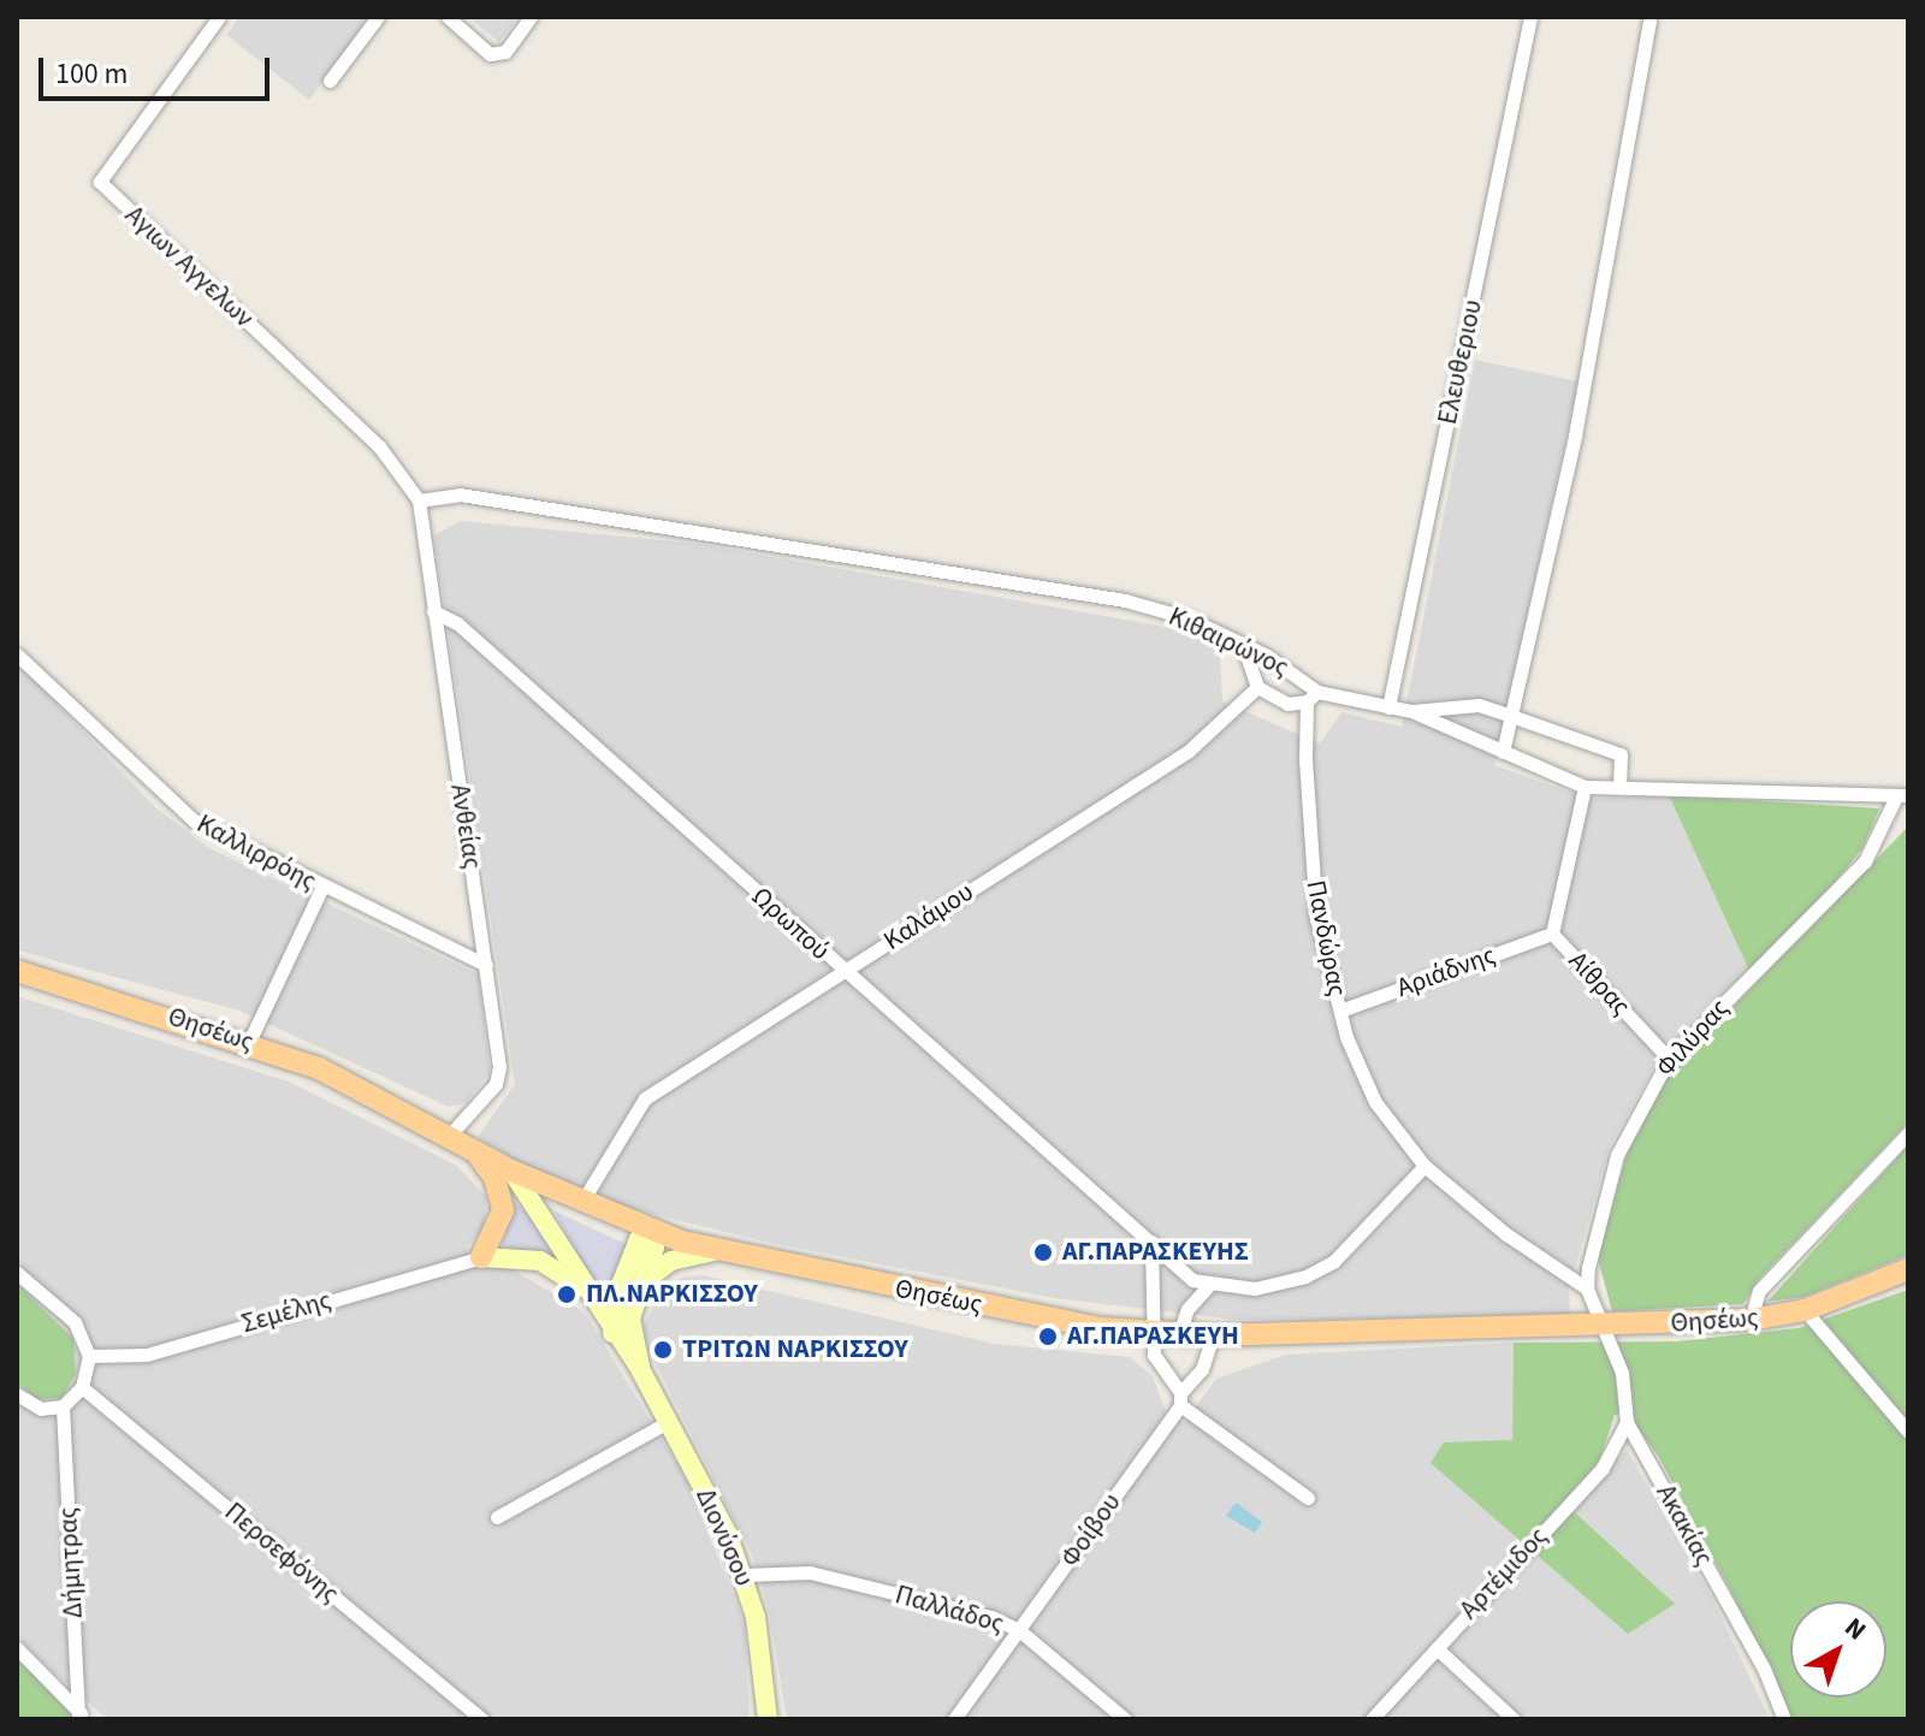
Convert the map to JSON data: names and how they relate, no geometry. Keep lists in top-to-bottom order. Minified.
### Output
{"streets":{"main road":["Θησέως","Διονύσου"],"street":["Αγιων Αγγελων","Ελευθεριου","Κιθαιρώνος","Ανθείας","Καλλιρρόης","Καλάμου","Ωρωπού","Πανδώρας","Αριάδνης","Αίθρας","Φιλύρας","Σεμέλης","Ακακίας","Φοίβου","Περσεφόνης","Δήμητρας","Αρτέμιδος","Παλλάδος"]},"crossings":[["Αγιων Αγγελων","Κιθαιρώνος"],["Αγιων Αγγελων","Ανθείας"],["Ελευθεριου","Κιθαιρώνος"],["Κιθαιρώνος","Ανθείας"],["Κιθαιρώνος","Πανδώρας"],["Κιθαιρώνος","Αίθρας"],["Κιθαιρώνος","Φιλύρας"],["Ανθείας","Καλλιρρόης"],["Ανθείας","Ωρωπού"],["Ανθείας","Θησέως"],["Καλάμου","Ωρωπού"],["Καλάμου","Θησέως"],["Πανδώρας","Αριάδνης"],["Πανδώρας","Φιλύρας"],["Αριάδνης","Αίθρας"],["Αίθρας","Φιλύρας"],["Θησέως","Ακακίας"],["Θησέως","Φοίβου"],["Θησέως","Διονύσου"],["Ακακίας","Αρτέμιδος"],["Φοίβου","Παλλάδος"],["Διονύσου","Παλλάδος"]],"places":["ΑΓ.ΠΑΡΑΣΚΕΥΗΣ","ΠΛ.ΝΑΡΚΙΣΣΟΥ","ΑΓ.ΠΑΡΑΣΚΕΥΗ","ΤΡΙΤΩΝ ΝΑΡΚΙΣΣΟΥ"],"scale_bar":"100 m","north":"top right"}
